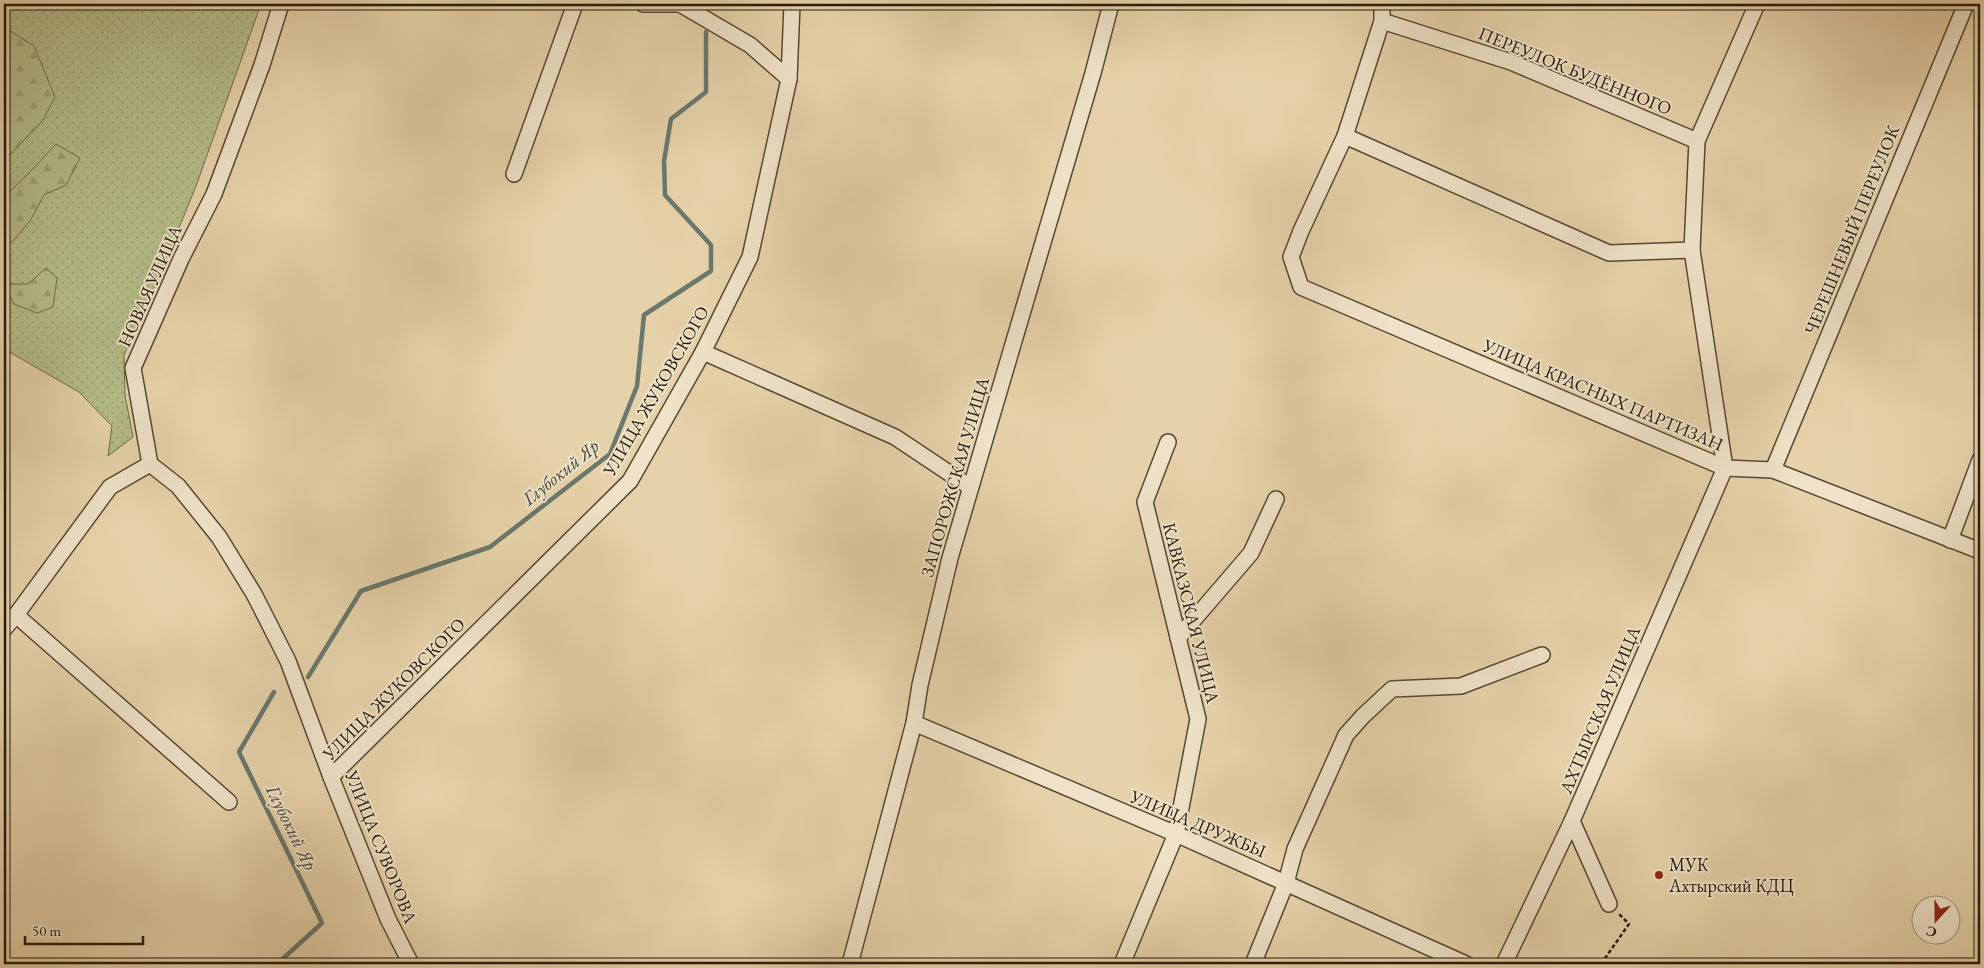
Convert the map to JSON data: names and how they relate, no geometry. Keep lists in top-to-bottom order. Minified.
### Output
{"streets":{"street":["ПЕРЕУЛОК БУДЁННОГО","ЧЕРЕШНЕВЫЙ ПЕРЕУЛОК","НОВАЯ УЛИЦА","УЛИЦА ЖУКОВСКОГО","УЛИЦА КРАСНЫХ ПАРТИЗАН","ЗАПОРОЖСКАЯ УЛИЦА","КАВКАЗСКАЯ УЛИЦА","АХТЫРСКАЯ УЛИЦА","УЛИЦА ДРУЖБЫ","УЛИЦА СУВОРОВА"]},"crossings":[["ЧЕРЕШНЕВЫЙ ПЕРЕУЛОК","УЛИЦА КРАСНЫХ ПАРТИЗАН"],["НОВАЯ УЛИЦА","УЛИЦА СУВОРОВА"],["УЛИЦА ЖУКОВСКОГО","УЛИЦА СУВОРОВА"],["УЛИЦА КРАСНЫХ ПАРТИЗАН","АХТЫРСКАЯ УЛИЦА"],["ЗАПОРОЖСКАЯ УЛИЦА","УЛИЦА ДРУЖБЫ"],["КАВКАЗСКАЯ УЛИЦА","УЛИЦА ДРУЖБЫ"]],"water":["Глубокий Яр"],"places":["МУК Ахтырский КДЦ"],"scale_bar":"50 m","north":"bottom"}
